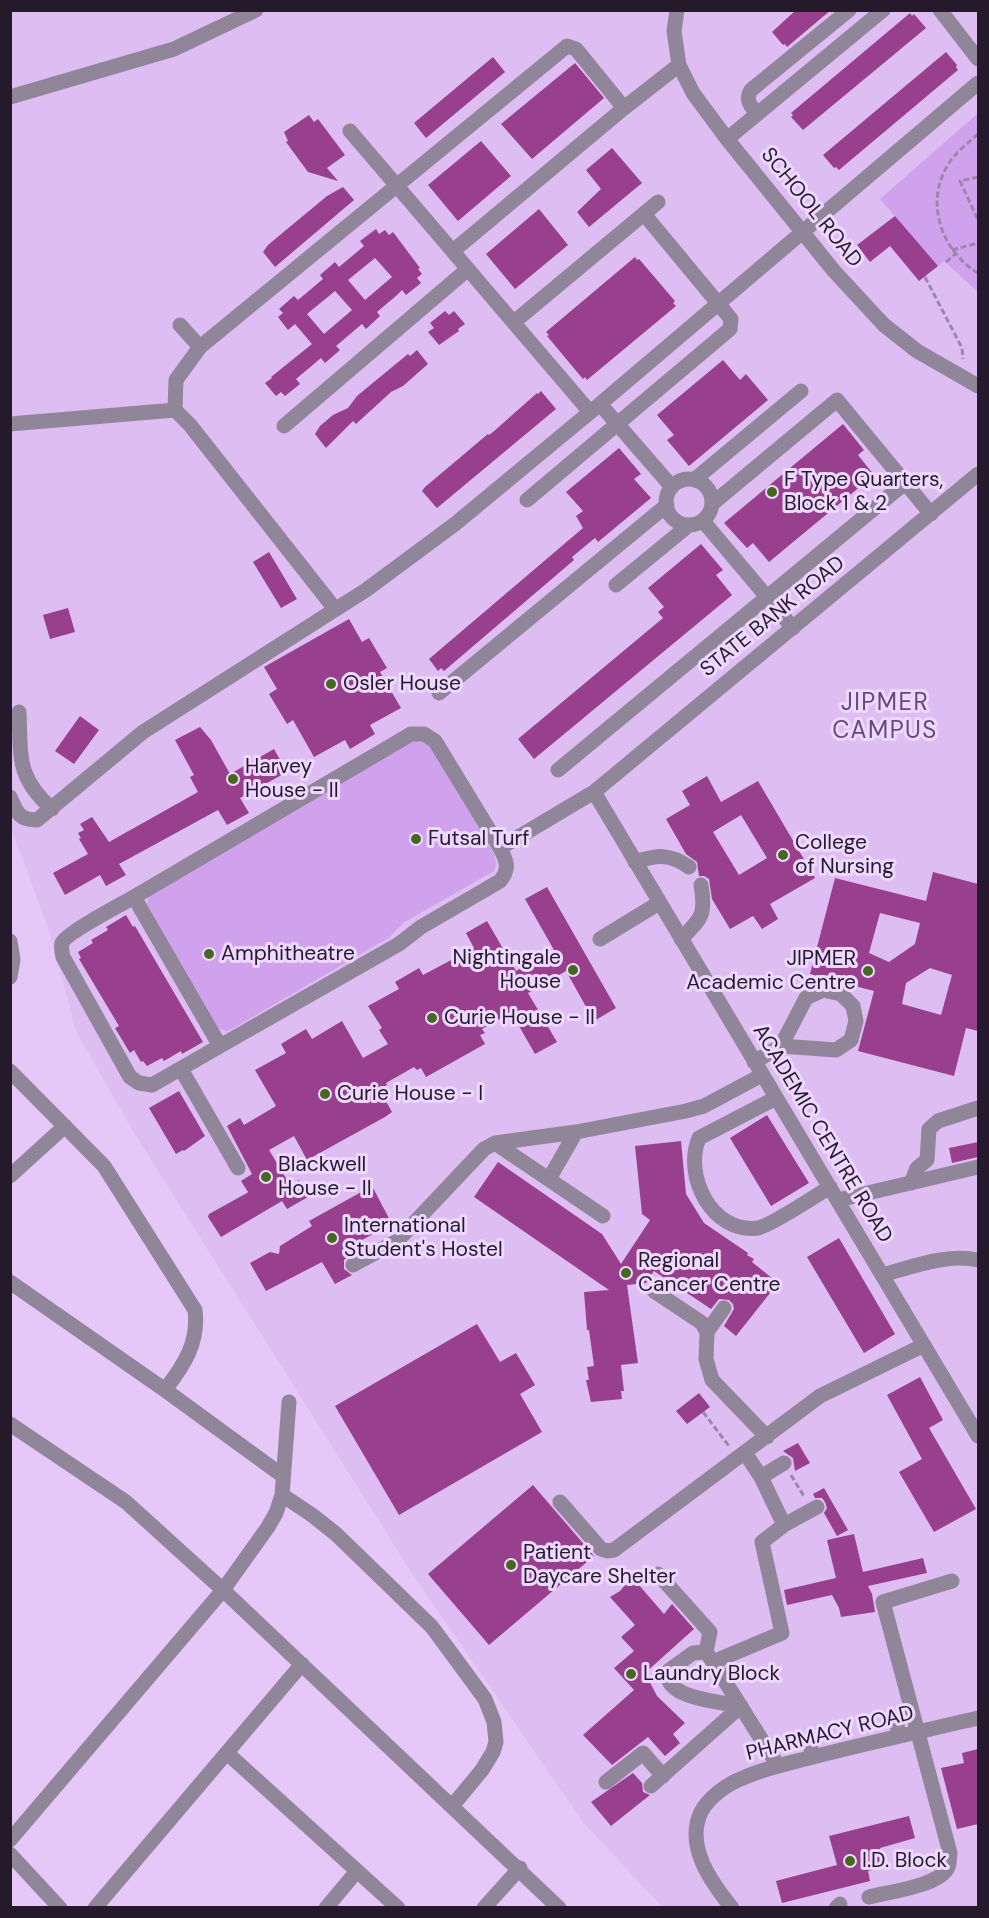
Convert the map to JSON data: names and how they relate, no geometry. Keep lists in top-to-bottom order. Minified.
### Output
{"streets":{"street":["SCHOOL ROAD","STATE BANK ROAD","ACADEMIC CENTRE ROAD","PHARMACY ROAD"]},"crossings":[["STATE BANK ROAD","ACADEMIC CENTRE ROAD"]],"districts":["JIPMER CAMPUS"],"places":["F Type Quarters, Block 1 & 2","Osler House","Harvey House - II","Futsal Turf","College of Nursing","Amphitheatre","Nightingale House","JIPMER Academic Centre","Curie House - II","Curie House - I","Blackwell House - II","International Student's Hostel","Regional Cancer Centre","Patient Daycare Shelter","Laundry Block","I.D. Block"]}
